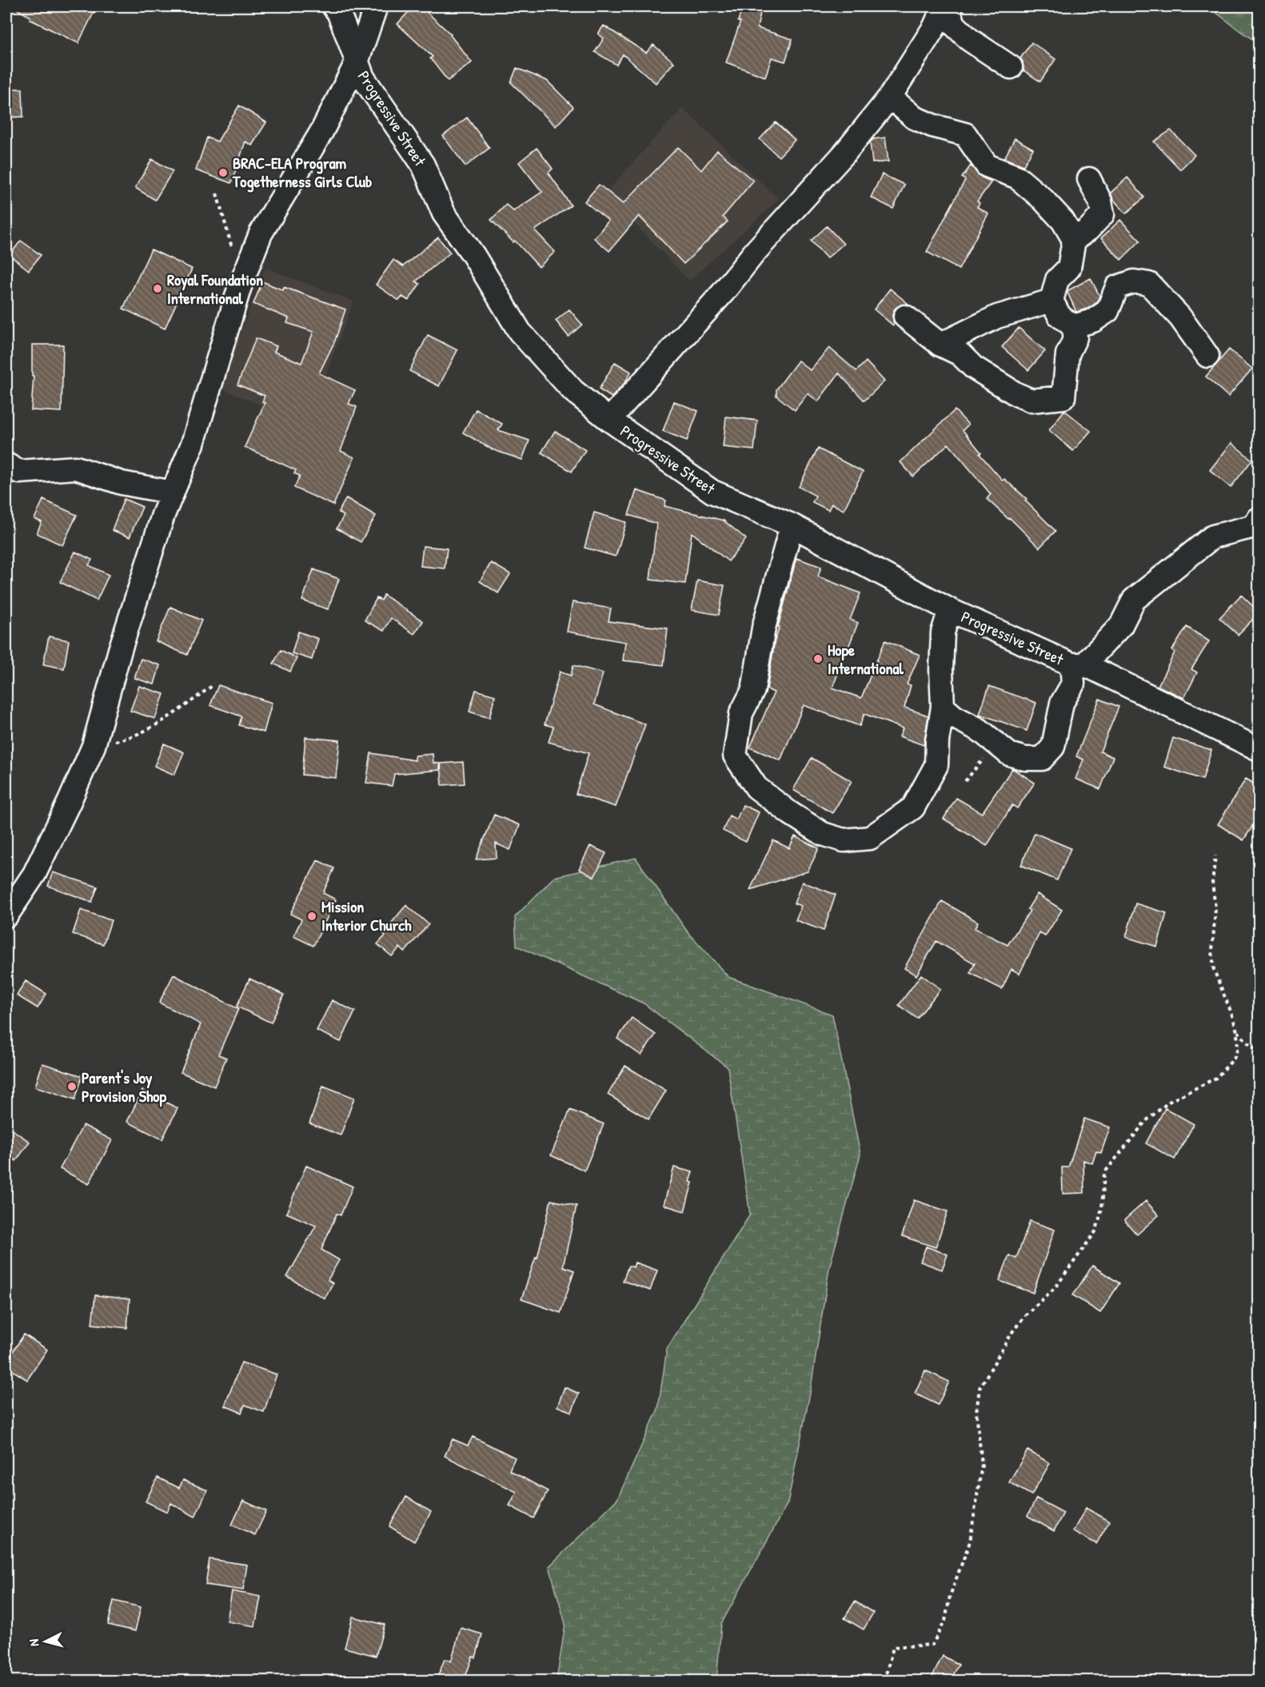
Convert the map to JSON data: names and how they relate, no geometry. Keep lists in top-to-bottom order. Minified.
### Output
{"streets":{"street":["Progressive Street"]},"places":["BRAC-ELA Program Togetherness Girls Club","Royal Foundation International","Hope International","Mission Interior Church","Parent's Joy Provision Shop"],"north":"left"}
